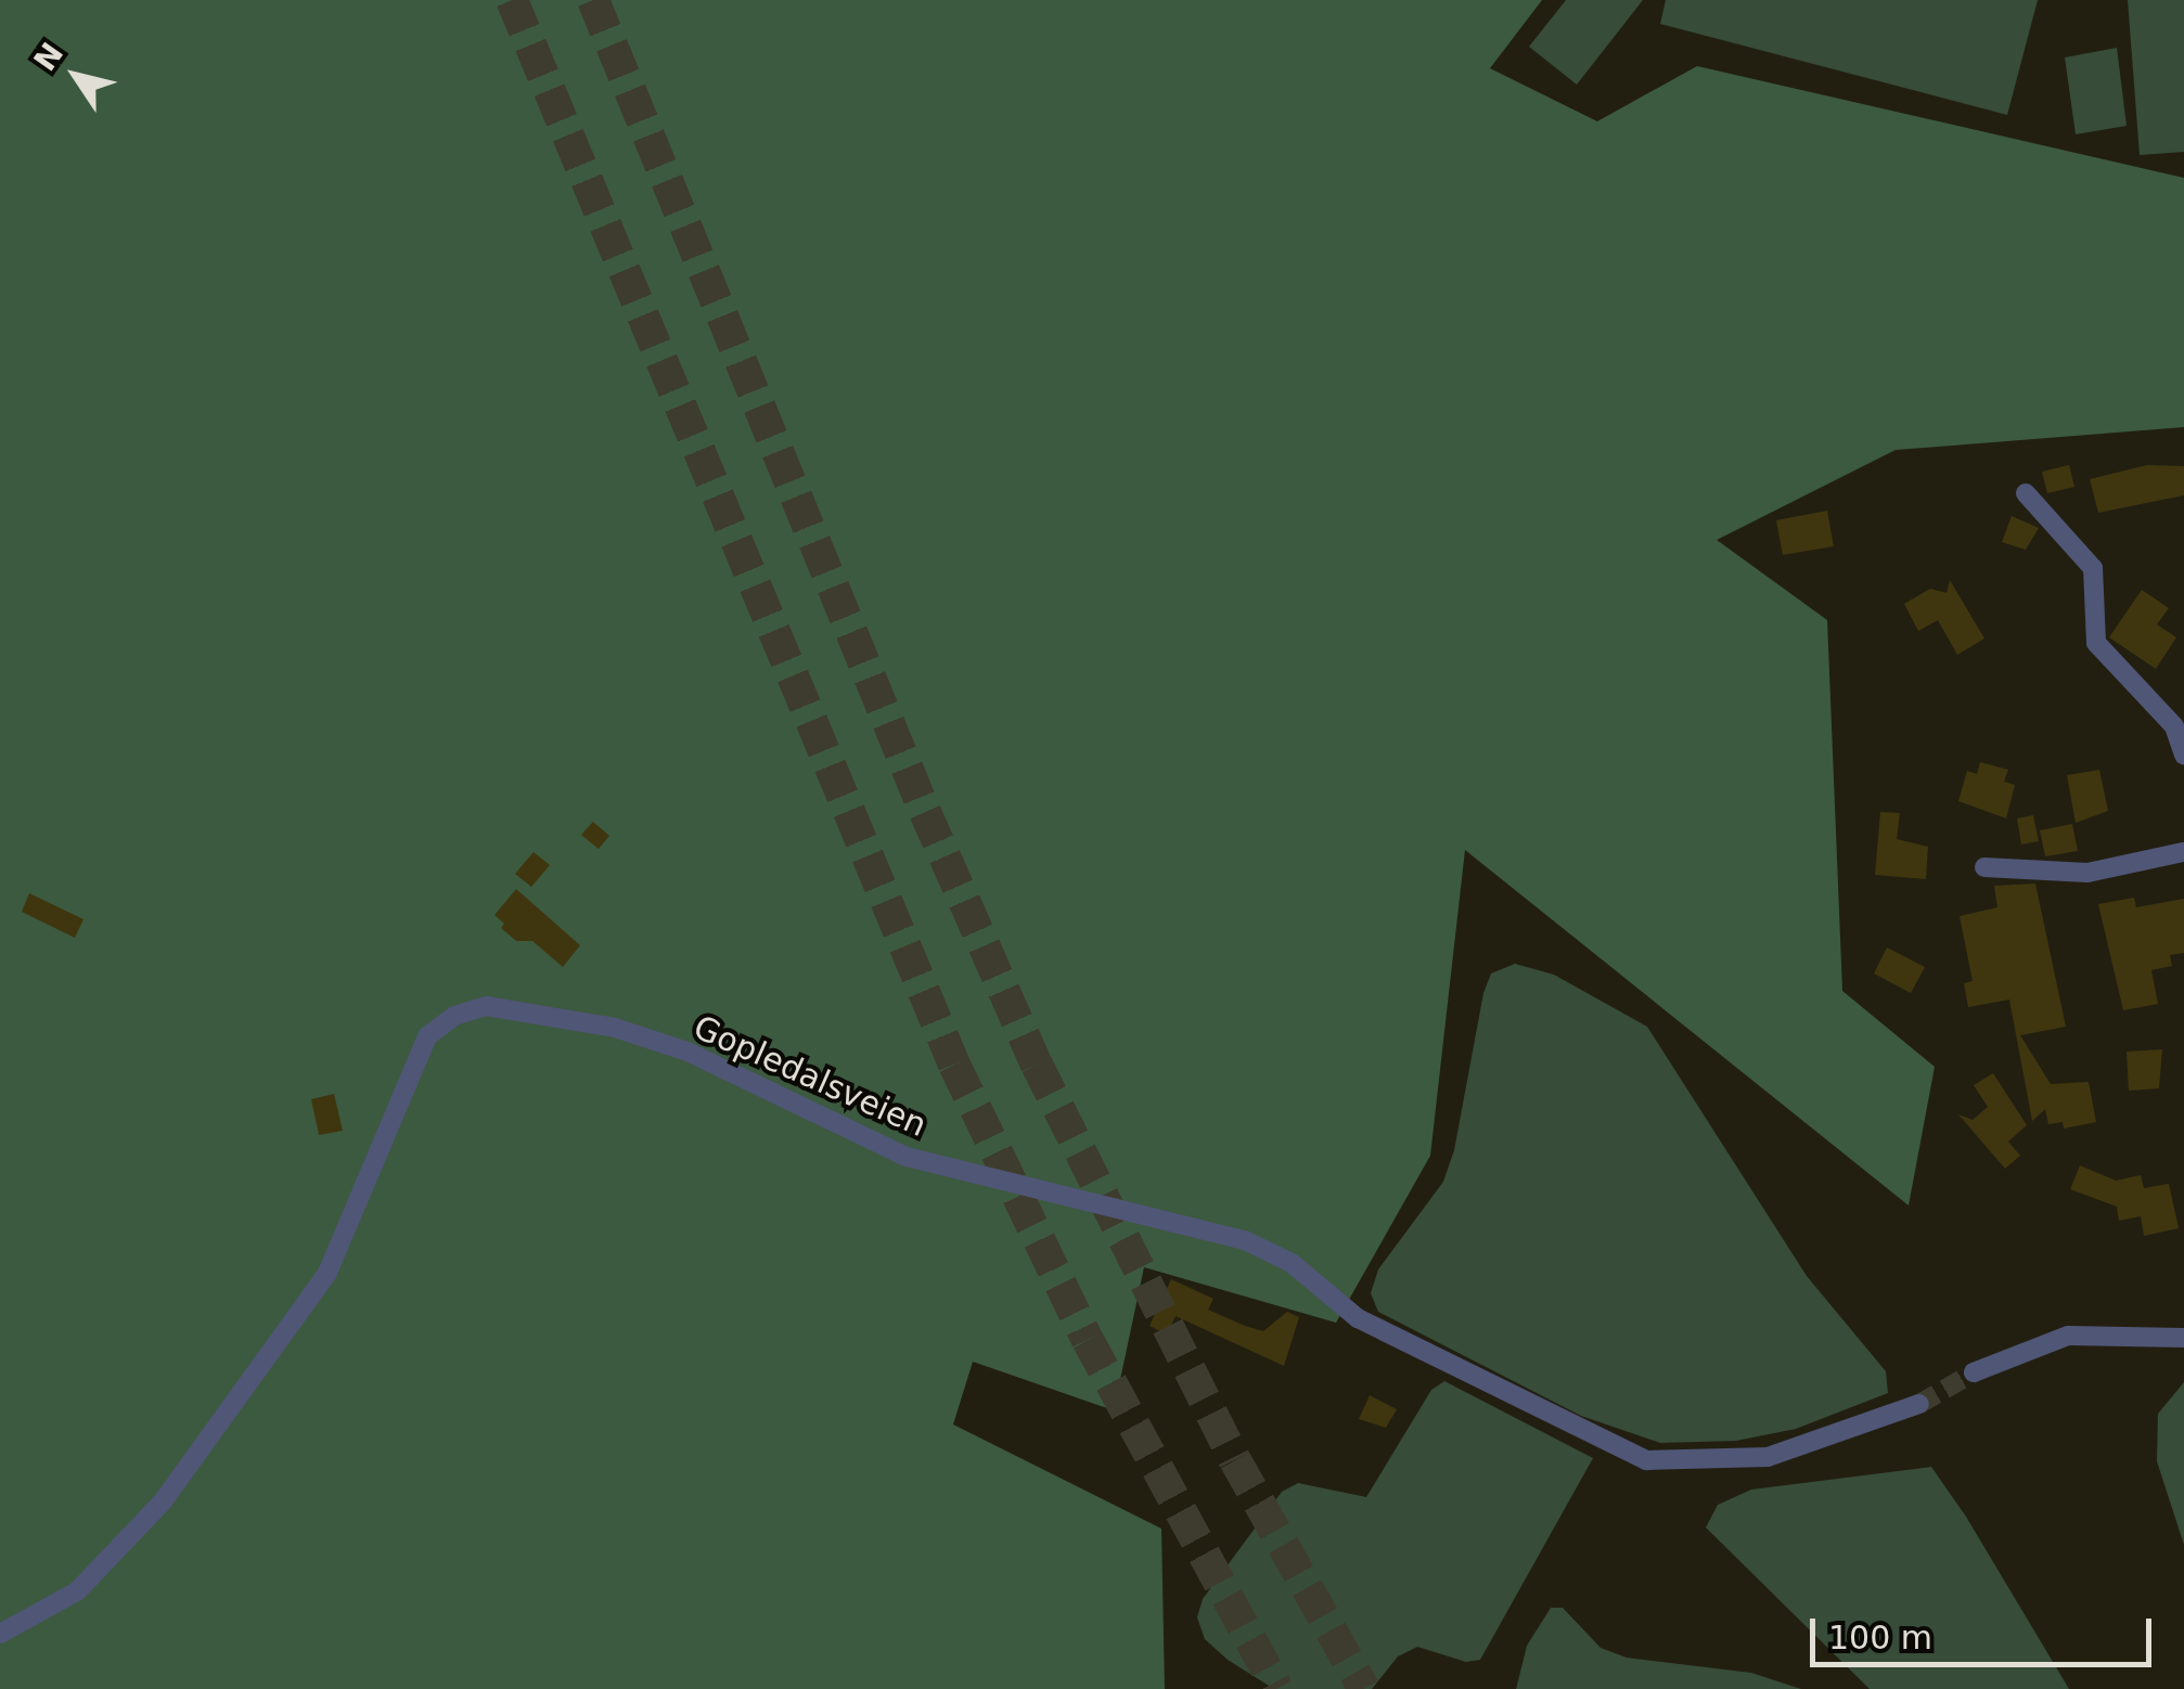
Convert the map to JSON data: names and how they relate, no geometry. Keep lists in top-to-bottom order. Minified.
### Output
{"streets":{"street":["Gopledalsveien"]},"scale_bar":"100 m","north":"top left"}
